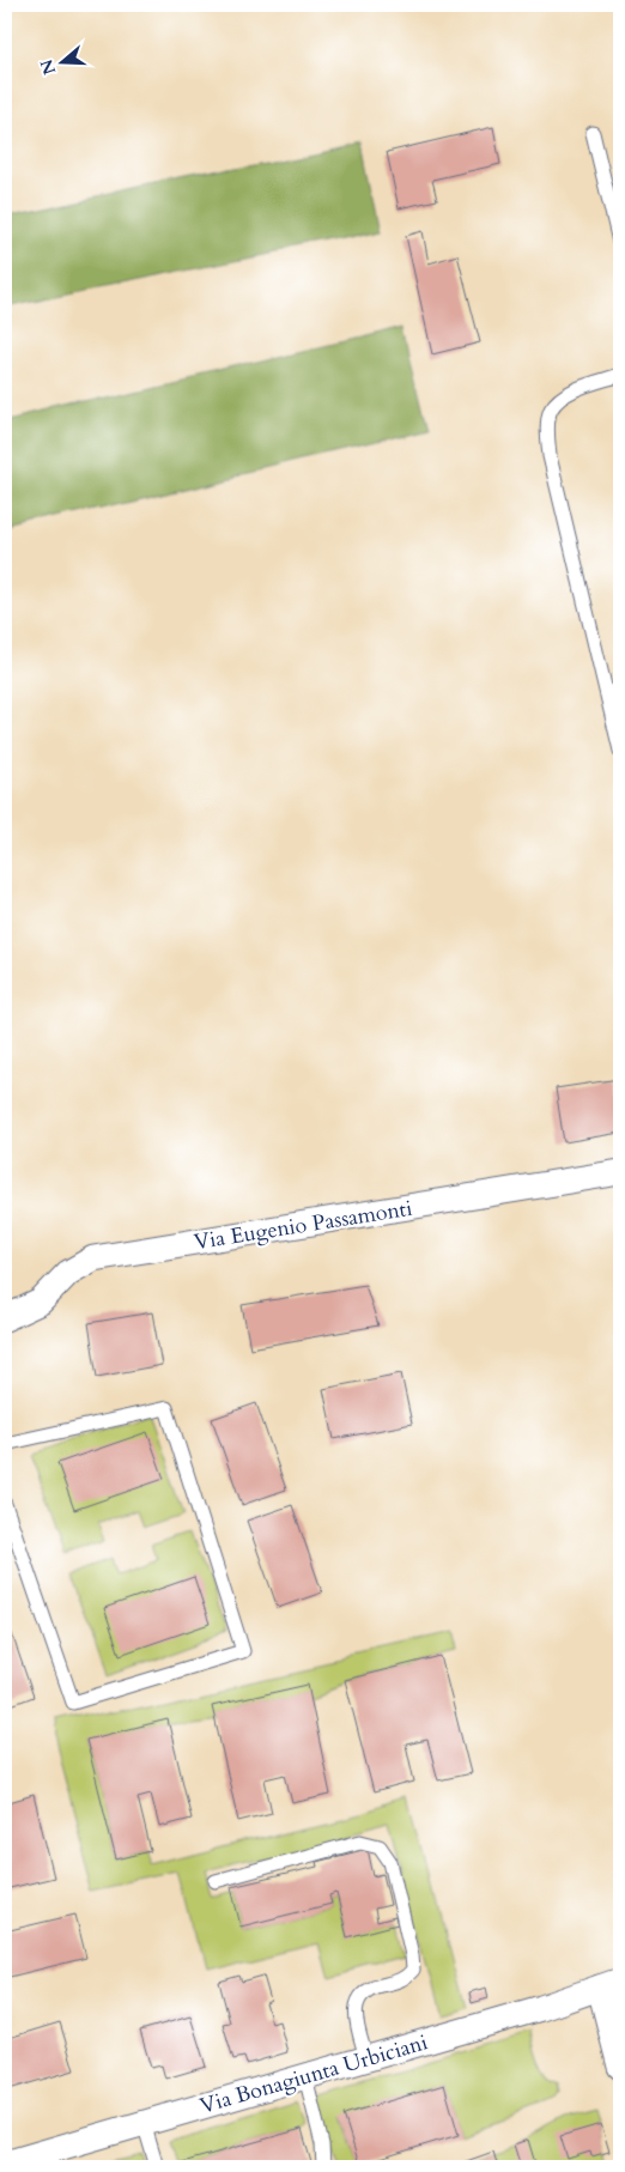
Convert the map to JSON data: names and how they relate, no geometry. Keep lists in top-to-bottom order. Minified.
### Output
{"streets":{"street":["Via Eugenio Passamonti","Via Bonagiunta Urbiciani"]},"north":"left"}
